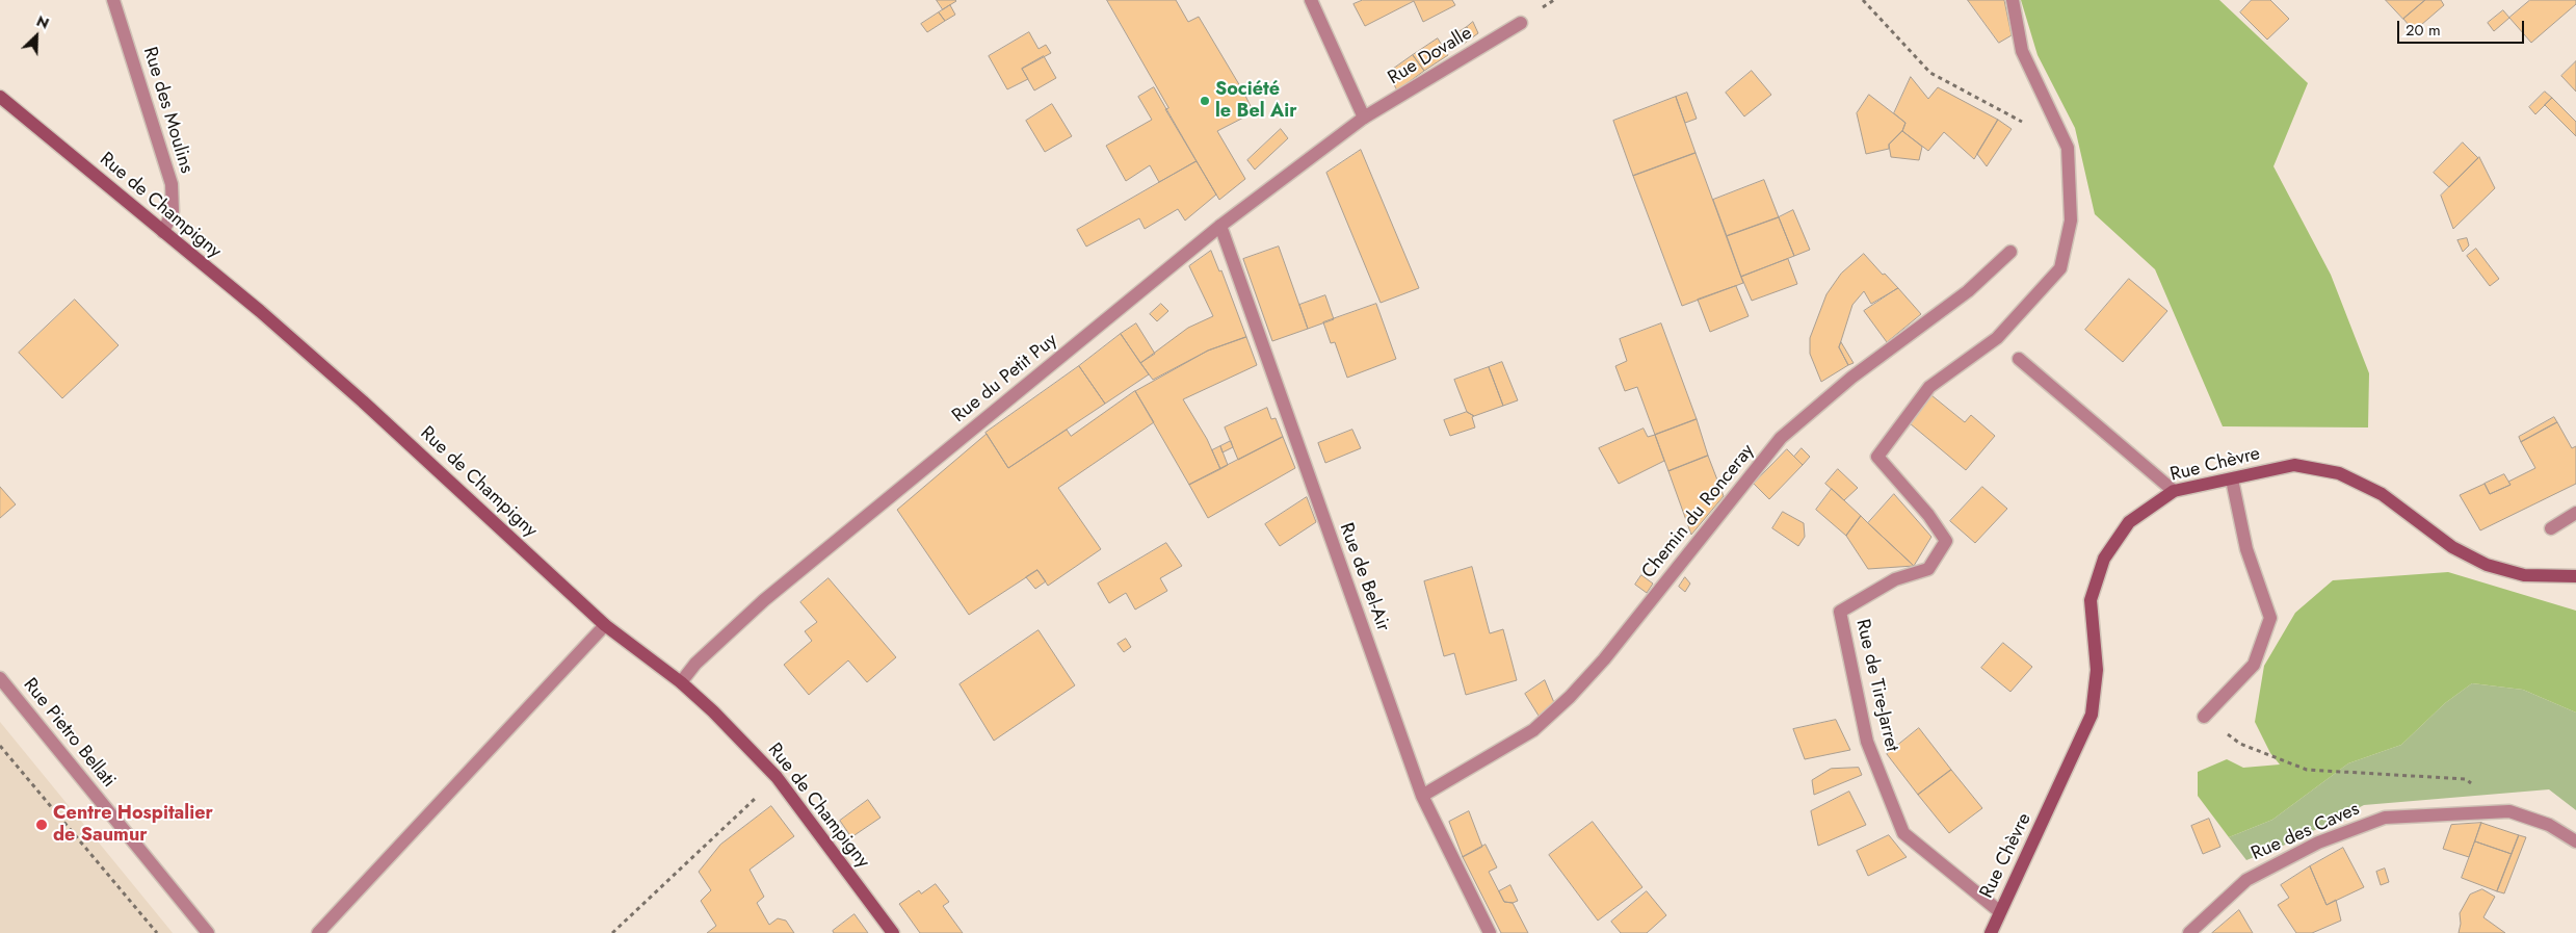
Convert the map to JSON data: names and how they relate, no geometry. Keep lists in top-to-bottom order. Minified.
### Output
{"streets":{"street":["Rue Dovalle","Rue des Moulins","Rue de Champigny","Rue du Petit Puy","Rue Chèvre","Chemin du Ronceray","Rue de Bel-Air","Rue de Tire-Jarret","Rue Pietro Bellati","Rue des Caves"]},"crossings":[["Rue Dovalle","Rue du Petit Puy"],["Rue des Moulins","Rue de Champigny"],["Rue de Champigny","Rue du Petit Puy"],["Rue du Petit Puy","Rue de Bel-Air"],["Rue Chèvre","Rue de Tire-Jarret"],["Chemin du Ronceray","Rue de Bel-Air"]],"places":["Société le Bel Air","Centre Hospitalier de Saumur"],"scale_bar":"20 m","north":"top right"}
